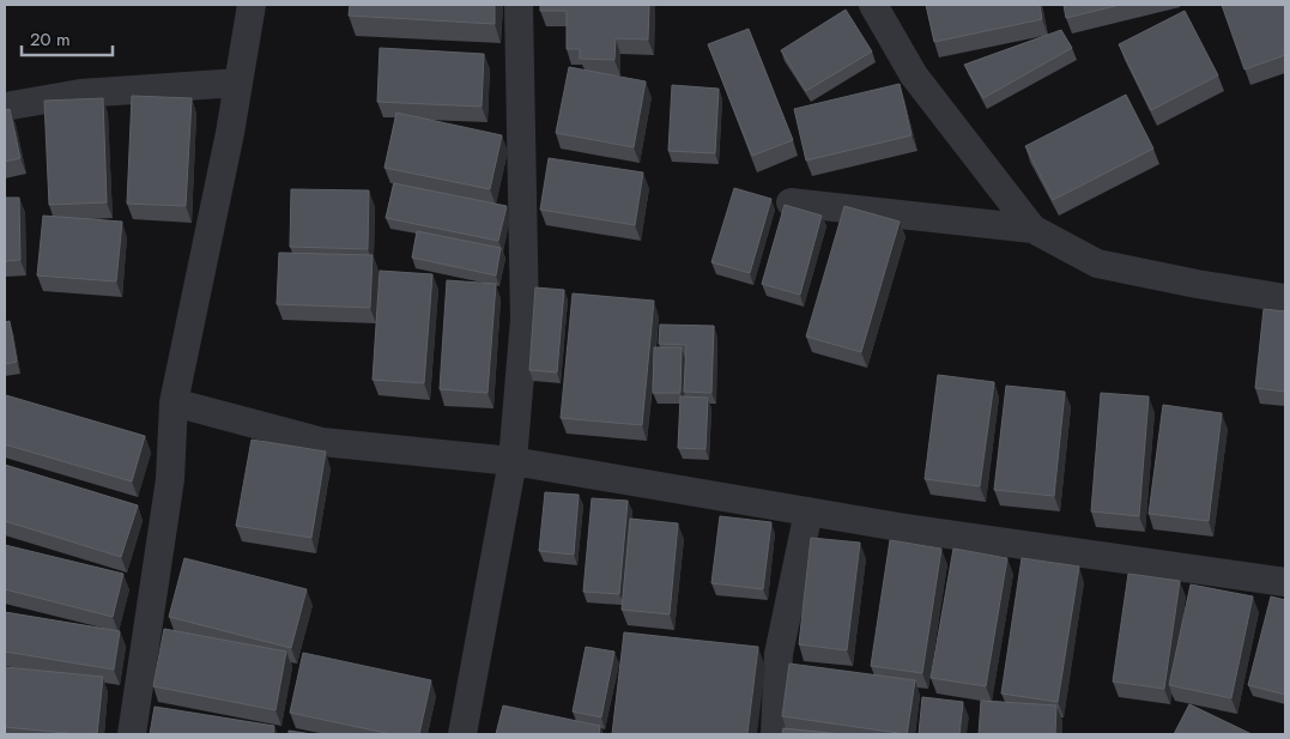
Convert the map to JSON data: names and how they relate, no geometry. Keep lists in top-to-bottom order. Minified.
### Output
{"scale_bar":"20 m"}
